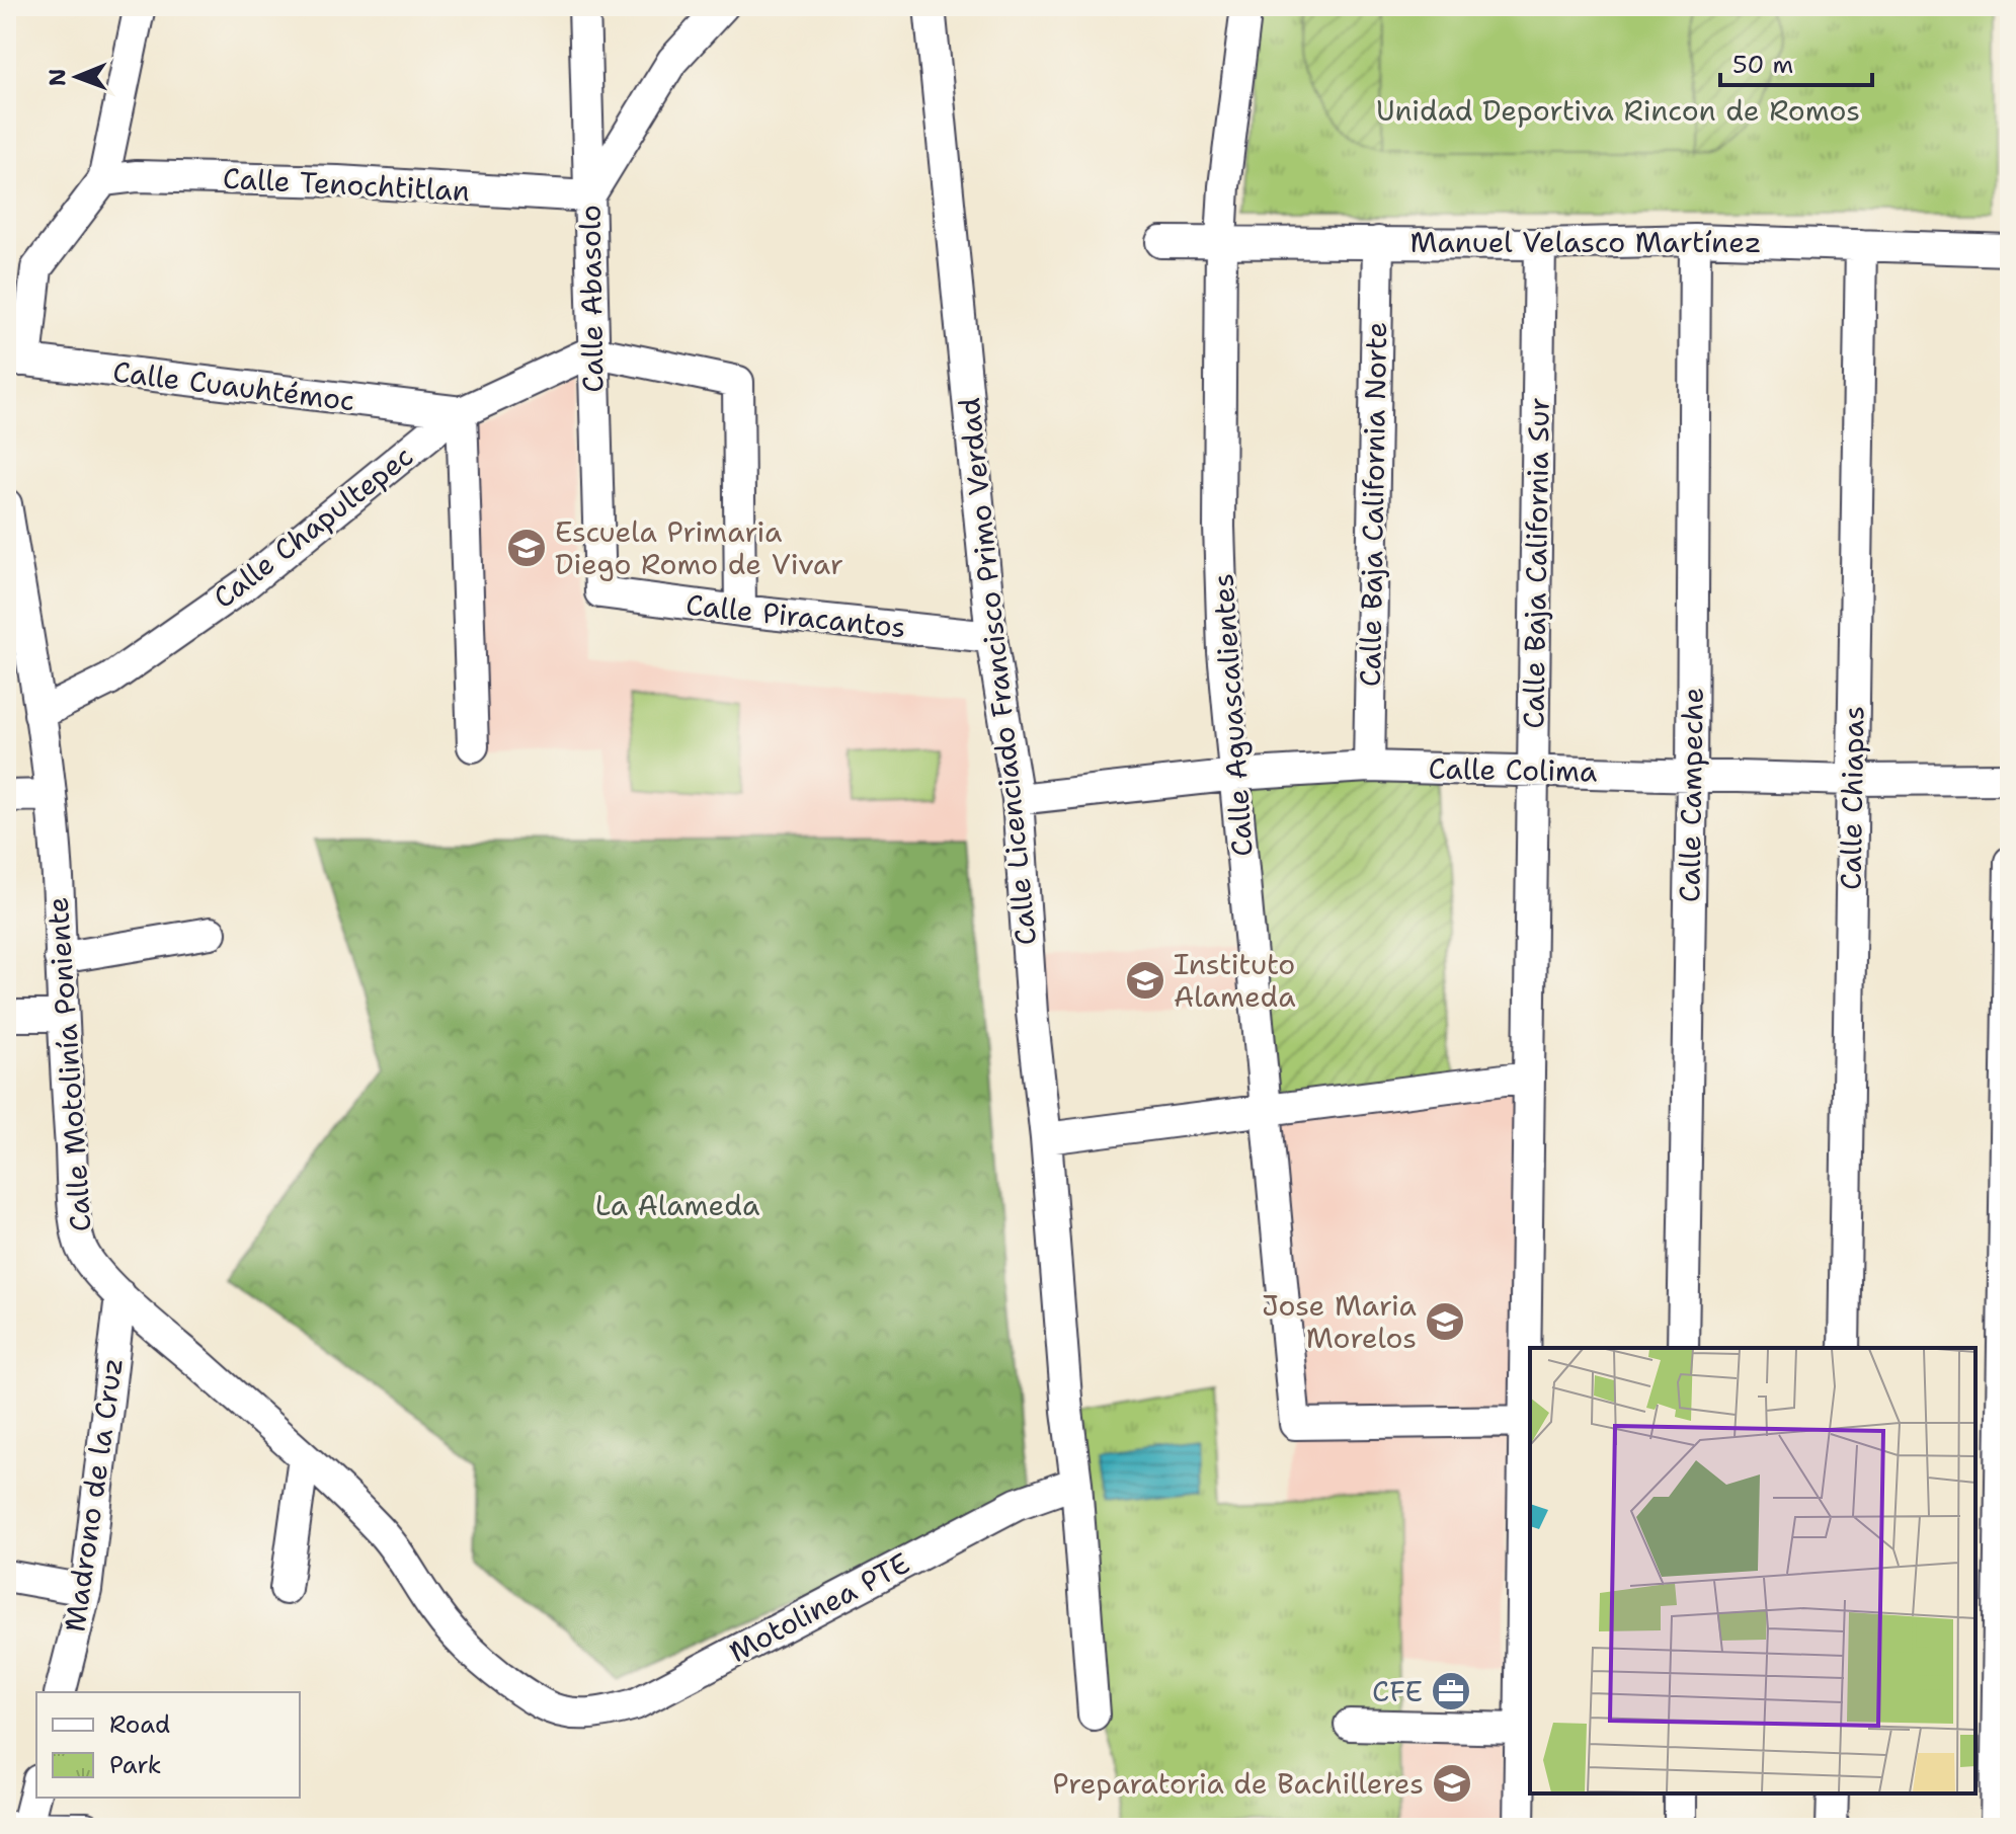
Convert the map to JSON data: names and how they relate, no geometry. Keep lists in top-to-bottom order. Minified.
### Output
{"streets":{"street":["Calle Tenochtitlan","Manuel Velasco Martínez","Calle Abasolo","Calle Cuauhtémoc","Calle Baja California Norte","Calle Chapultepec","Calle Baja California Sur","Calle Piracantos","Calle Licenciado Francisco Primo Verdad","Calle Aguascalientes","Calle Colima","Calle Campeche","Calle Chiapas","Calle Motolinía Poniente","Madrono de la Cruz","Motolinea PTE"]},"crossings":[["Calle Tenochtitlan","Calle Abasolo"],["Manuel Velasco Martínez","Calle Baja California Norte"],["Manuel Velasco Martínez","Calle Baja California Sur"],["Manuel Velasco Martínez","Calle Aguascalientes"],["Manuel Velasco Martínez","Calle Campeche"],["Manuel Velasco Martínez","Calle Chiapas"],["Calle Abasolo","Calle Chapultepec"],["Calle Abasolo","Calle Piracantos"],["Calle Cuauhtémoc","Calle Chapultepec"],["Calle Baja California Norte","Calle Colima"],["Calle Chapultepec","Calle Motolinía Poniente"],["Calle Baja California Sur","Calle Aguascalientes"],["Calle Baja California Sur","Calle Colima"],["Calle Piracantos","Calle Licenciado Francisco Primo Verdad"],["Calle Licenciado Francisco Primo Verdad","Calle Colima"],["Calle Licenciado Francisco Primo Verdad","Motolinea PTE"],["Calle Aguascalientes","Calle Colima"],["Calle Colima","Calle Campeche"],["Calle Colima","Calle Chiapas"],["Calle Motolinía Poniente","Madrono de la Cruz"],["Calle Motolinía Poniente","Motolinea PTE"]],"parks":["Unidad Deportiva Rincon de Romos","La Alameda"],"places":{"school or university":["Escuela Primaria Diego Romo de Vivar","Instituto Alameda","Jose Maria Morelos","Preparatoria de Bachilleres"],"office":["CFE"]},"legend":["Road","Park"],"scale_bar":"50 m","north":"left"}
